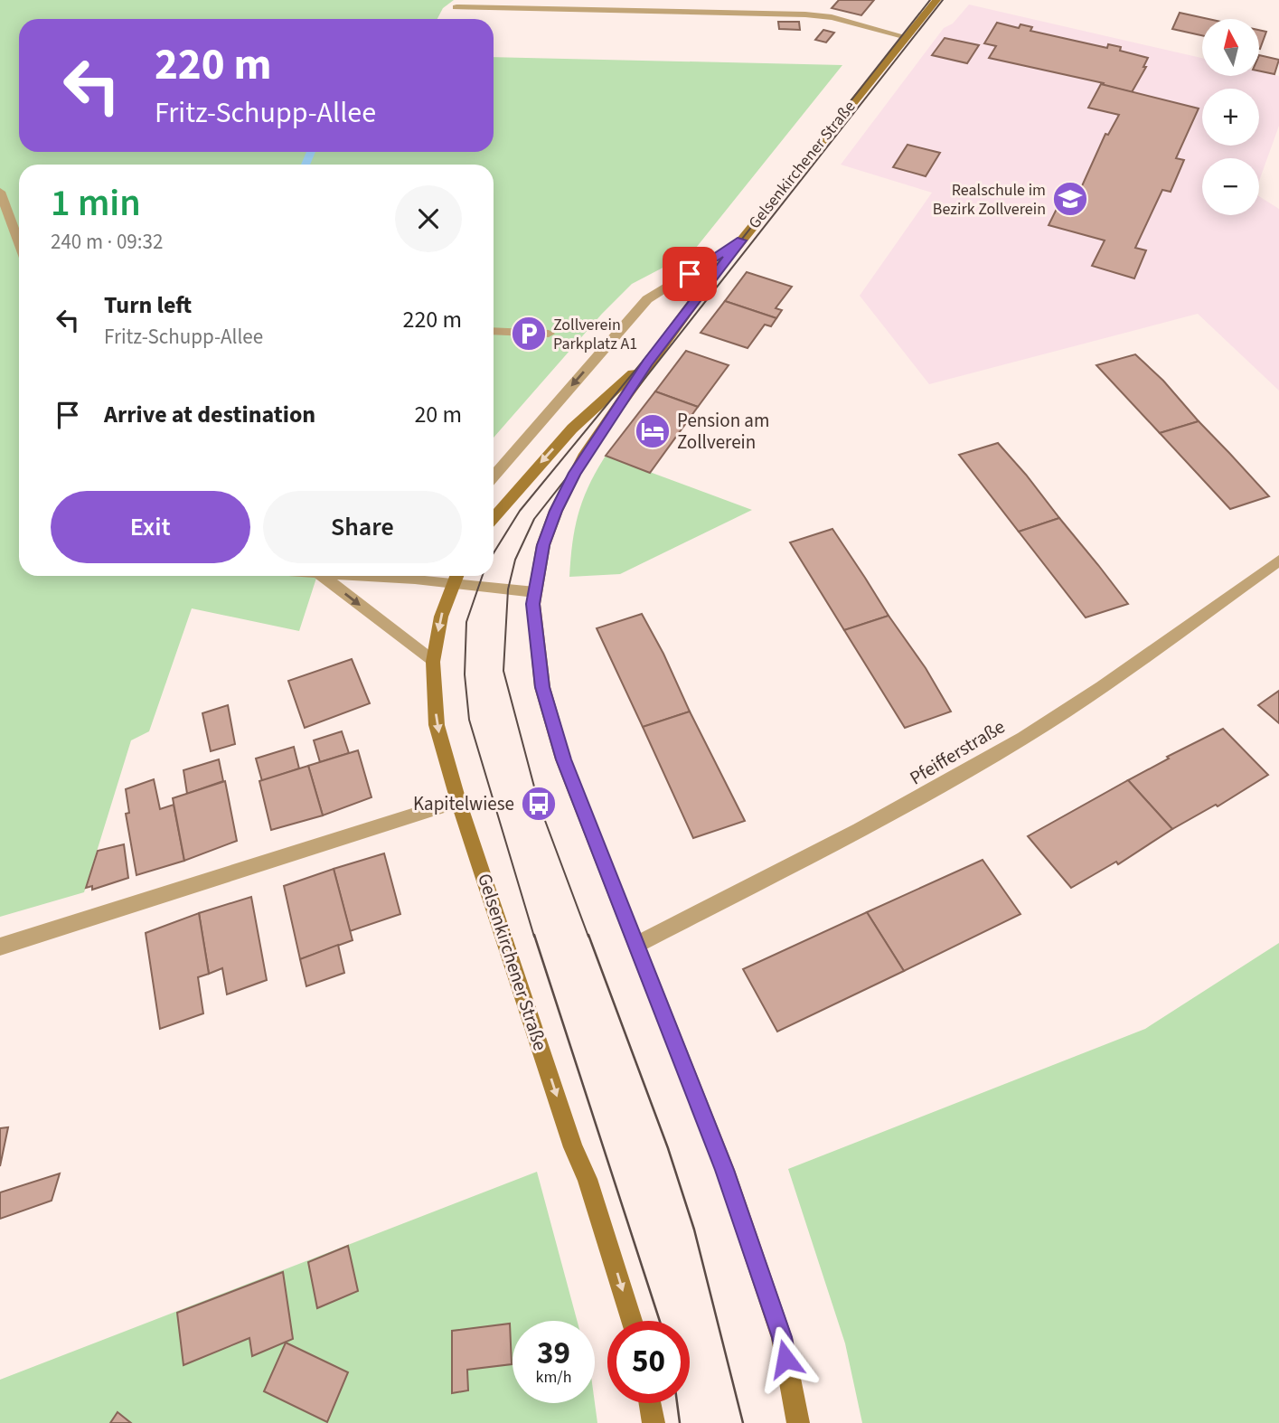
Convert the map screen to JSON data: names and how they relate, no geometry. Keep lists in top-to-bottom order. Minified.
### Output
{"streets":{"main road":["Gelsenkirchener Straße"],"street":["Pfeifferstraße"]},"crossings":[["Gelsenkirchener Straße","Pfeifferstraße"]],"places":{"school or university":["Realschule im Bezirk Zollverein"],"parking":["Zollverein Parkplatz A1"],"hotel":["Pension am Zollverein"],"bus stop":["Kapitelwiese"]},"north":"top","page":{"map_buttons":["+","−"],"turn":["220 m","Fritz-Schupp-Allee"],"heading":["1 min","240 m · 09:32"],"list":[{"name":"Turn left","note":"Fritz-Schupp-Allee","value":"220 m"},{"name":"Arrive at destination","value":"20 m"}],"buttons":["Exit","Share"],"speed":"39 km/h","limit":"50"}}
